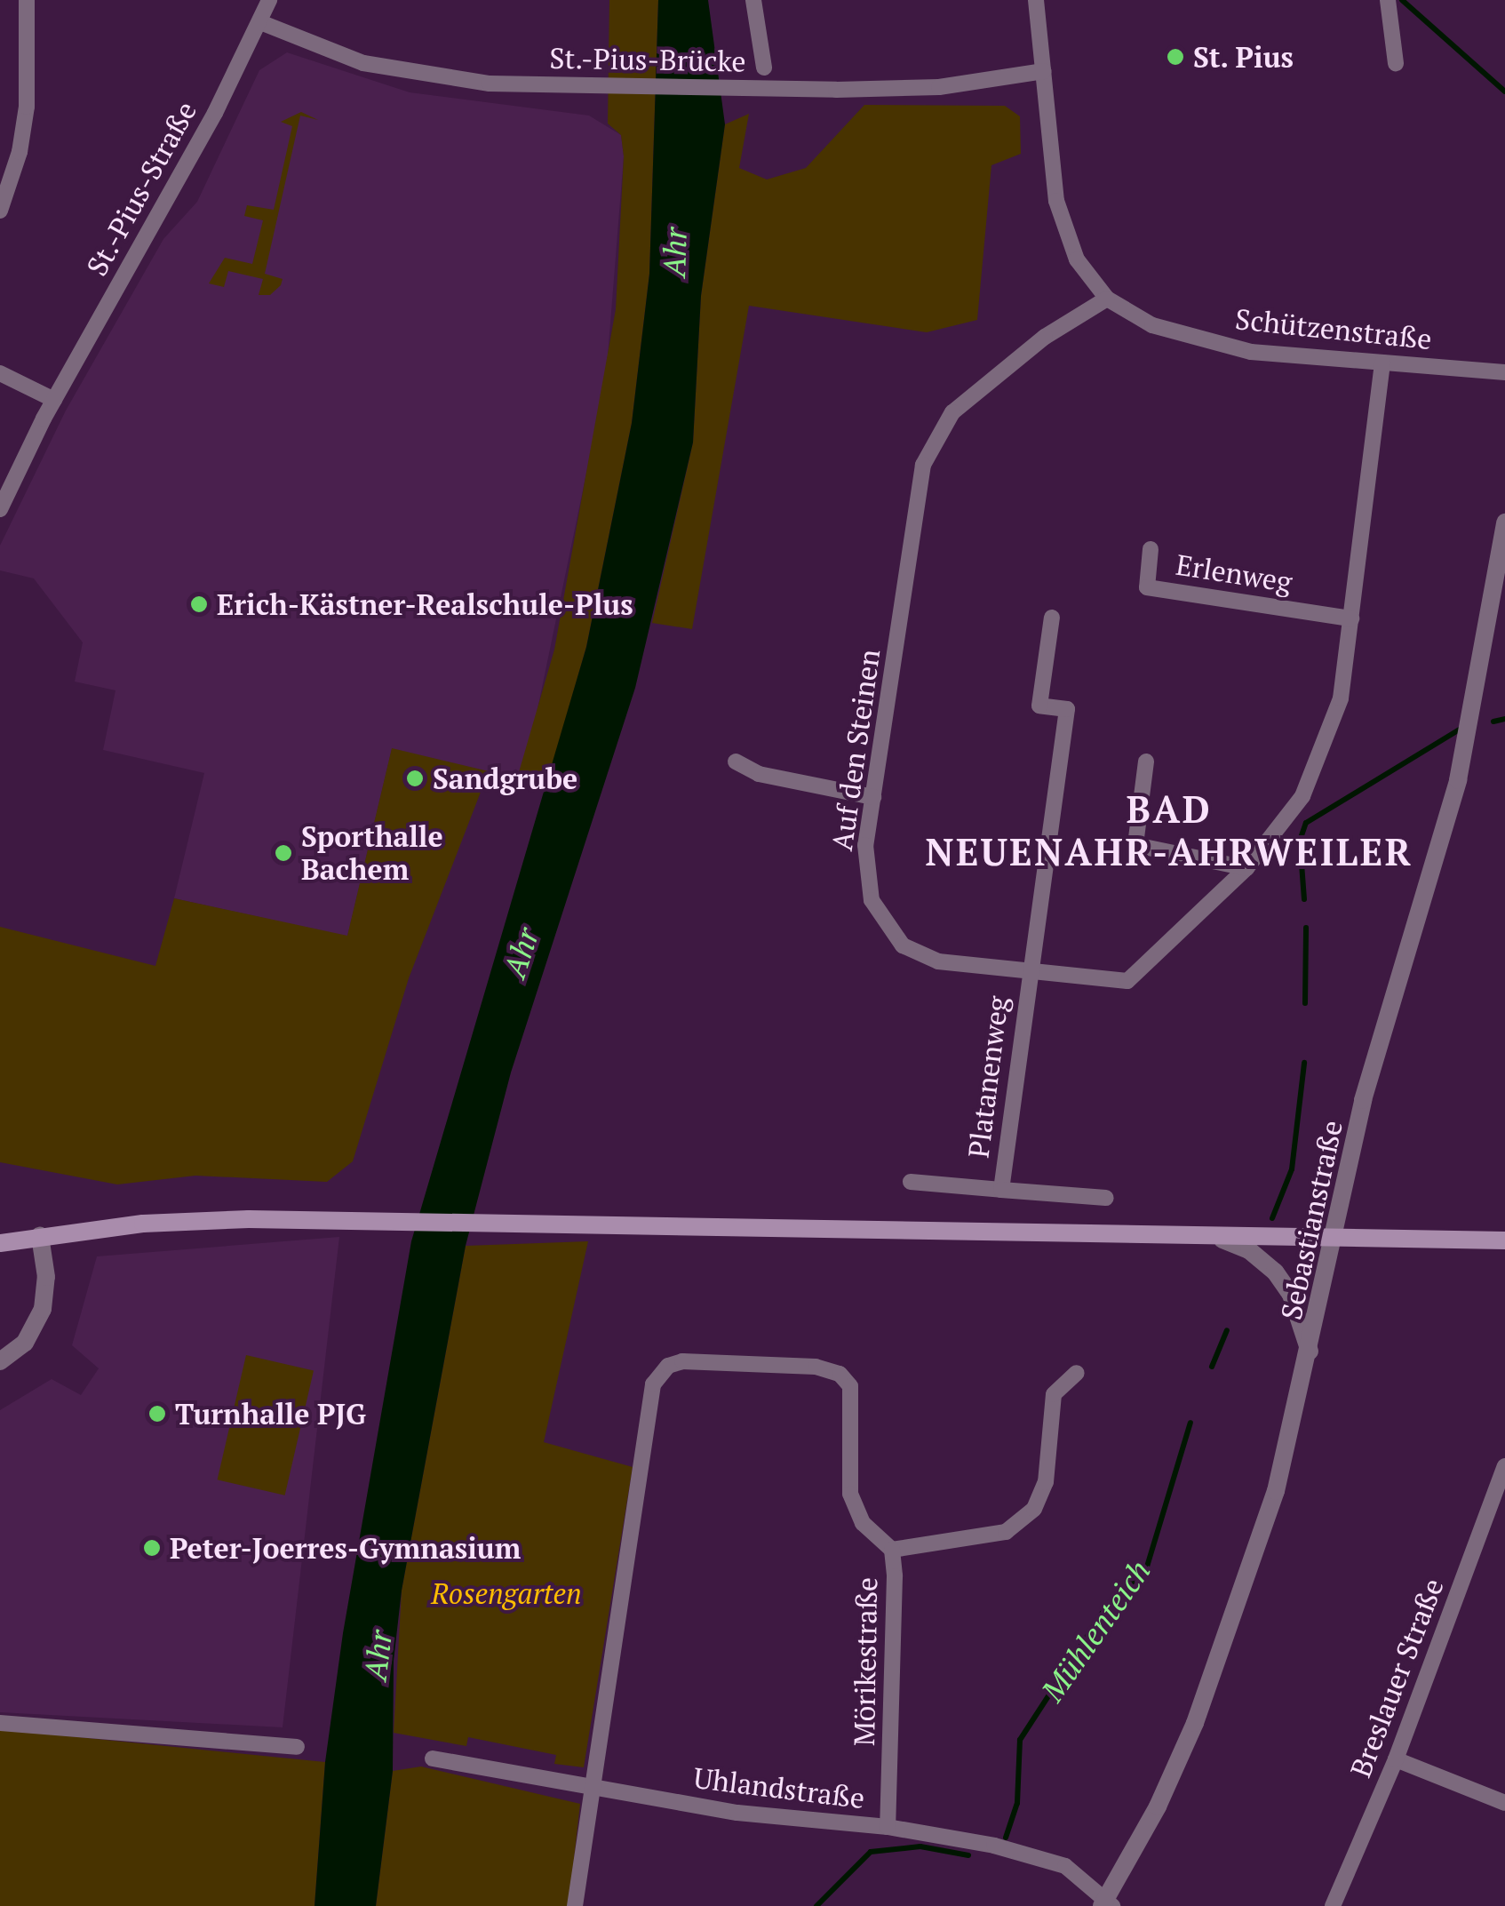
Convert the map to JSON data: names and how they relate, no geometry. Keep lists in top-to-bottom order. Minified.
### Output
{"streets":{"street":["St.-Pius-Brücke","St.-Pius-Straße","Schützenstraße","Erlenweg","Auf den Steinen","Platanenweg","Sebastianstraße","Mörikestraße","Breslauer Straße","Uhlandstraße"]},"crossings":[["St.-Pius-Brücke","St.-Pius-Straße"],["St.-Pius-Brücke","Schützenstraße"],["Schützenstraße","Auf den Steinen"],["Erlenweg","Auf den Steinen"],["Auf den Steinen","Platanenweg"],["Sebastianstraße","Uhlandstraße"],["Mörikestraße","Uhlandstraße"]],"districts":["BAD NEUENAHR-AHRWEILER"],"water":["Ahr","Mühlenteich"],"parks":["Rosengarten"],"places":["St. Pius","Erich-Kästner-Realschule-Plus","Sandgrube","Sporthalle Bachem","Turnhalle PJG","Peter-Joerres-Gymnasium"]}
